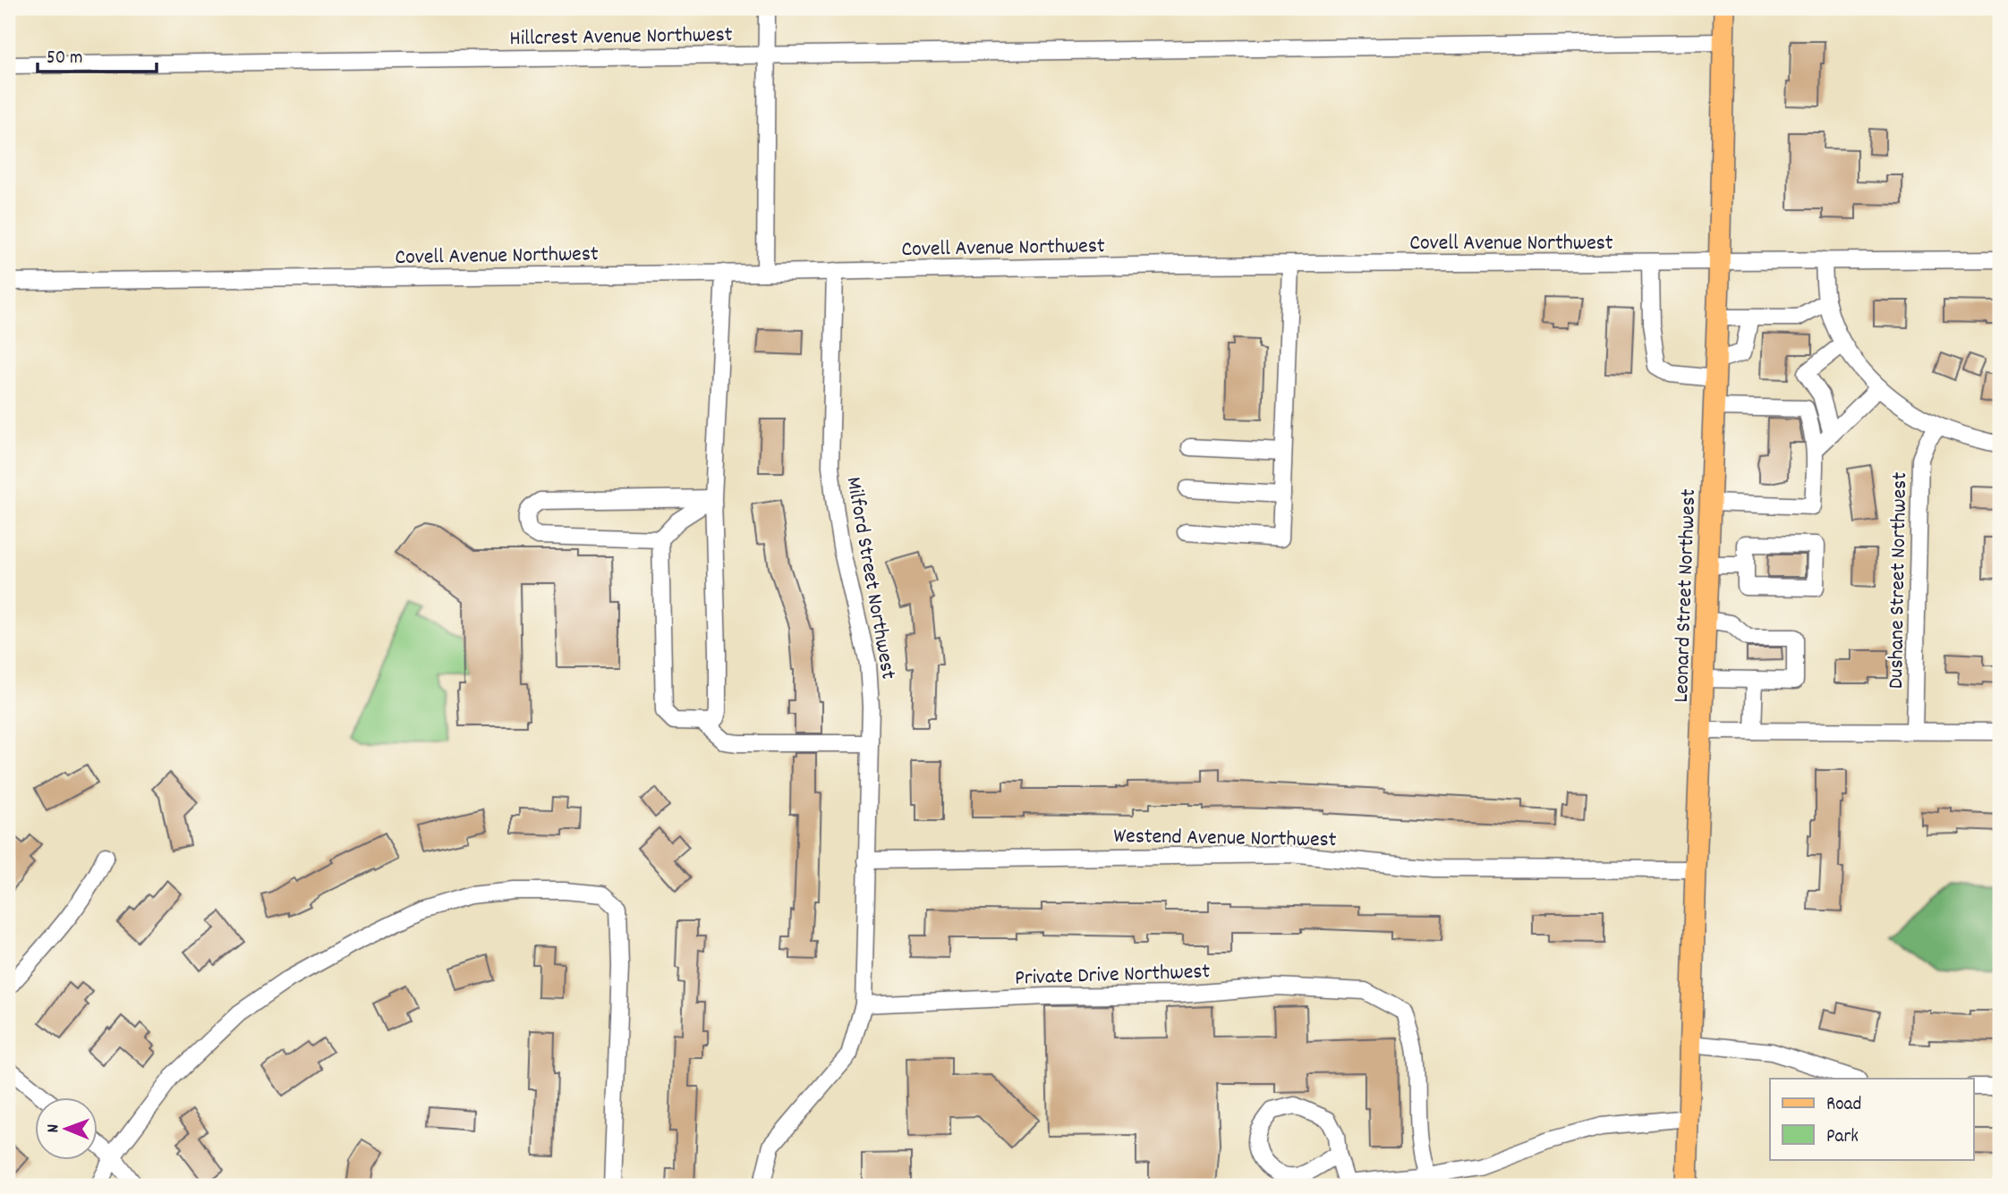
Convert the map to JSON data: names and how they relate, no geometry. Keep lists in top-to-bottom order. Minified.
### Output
{"streets":{"main road":["Leonard Street Northwest"],"street":["Hillcrest Avenue Northwest","Covell Avenue Northwest","Milford Street Northwest","Dushane Street Northwest","Westend Avenue Northwest","Private Drive Northwest"]},"crossings":[["Hillcrest Avenue Northwest","Leonard Street Northwest"],["Covell Avenue Northwest","Milford Street Northwest"],["Covell Avenue Northwest","Leonard Street Northwest"],["Milford Street Northwest","Westend Avenue Northwest"],["Milford Street Northwest","Private Drive Northwest"],["Leonard Street Northwest","Westend Avenue Northwest"]],"legend":["Road","Park"],"scale_bar":"50 m","north":"left"}
